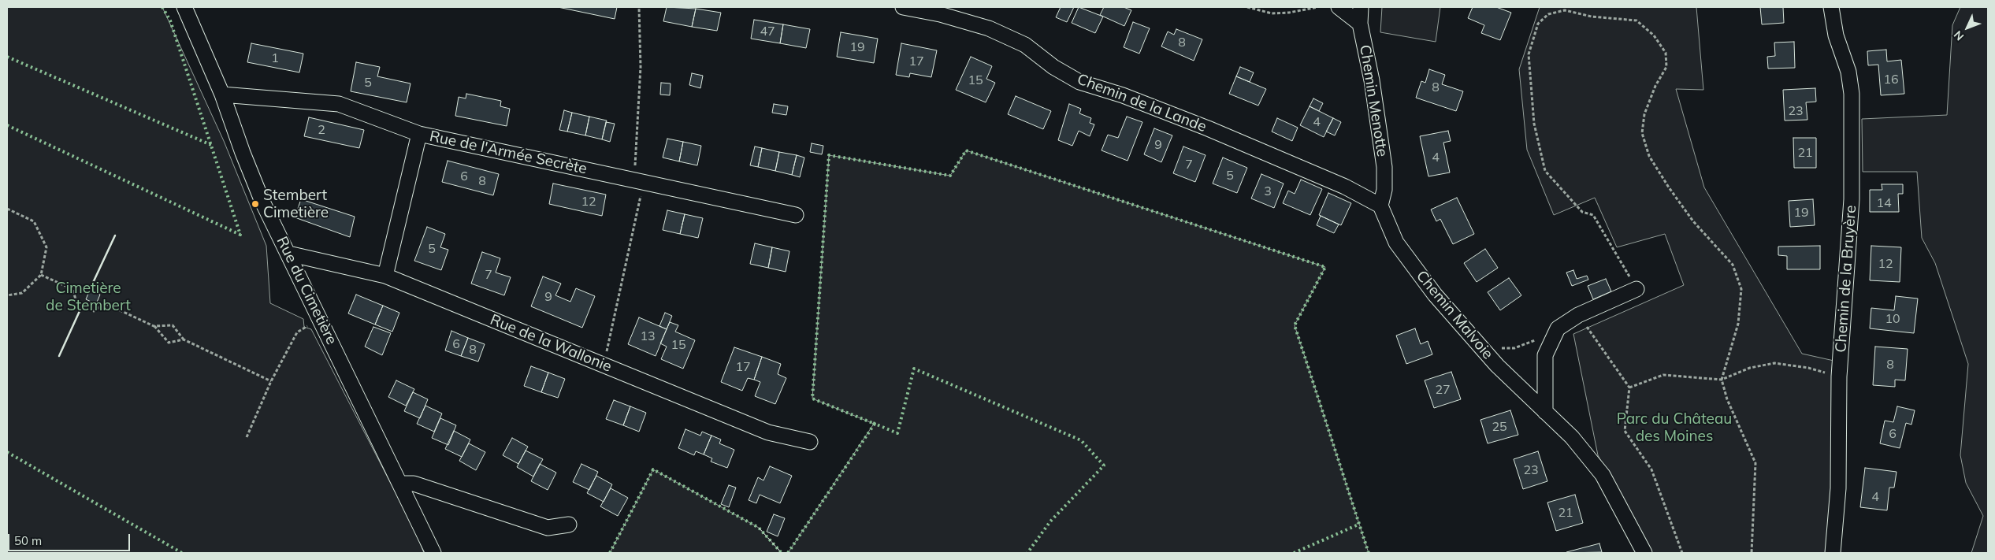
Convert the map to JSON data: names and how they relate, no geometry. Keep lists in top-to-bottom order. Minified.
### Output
{"streets":{"street":["Chemin Menotte","Chemin de la Lande","Rue de l'Armée Secrète","Chemin de la Bruyère","Rue du Cimetière","Chemin Malvoie","Rue de la Wallonie"]},"crossings":[["Chemin Menotte","Chemin de la Lande"],["Chemin Menotte","Chemin Malvoie"],["Chemin de la Lande","Chemin Malvoie"],["Rue de l'Armée Secrète","Rue du Cimetière"],["Rue du Cimetière","Rue de la Wallonie"]],"parks":["Cimetière de Stembert","Parc du Château des Moines"],"places":["Stembert Cimetière"],"house_numbers":["47","8","19","1","17","16","15","5","8","23","4","2","9","21","4","7","5","6","8","3","12","14","19","5","12","7","9","10","13","6","15","8","8","17","27","25","6","23","4","21"],"scale_bar":"50 m","north":"bottom left"}
